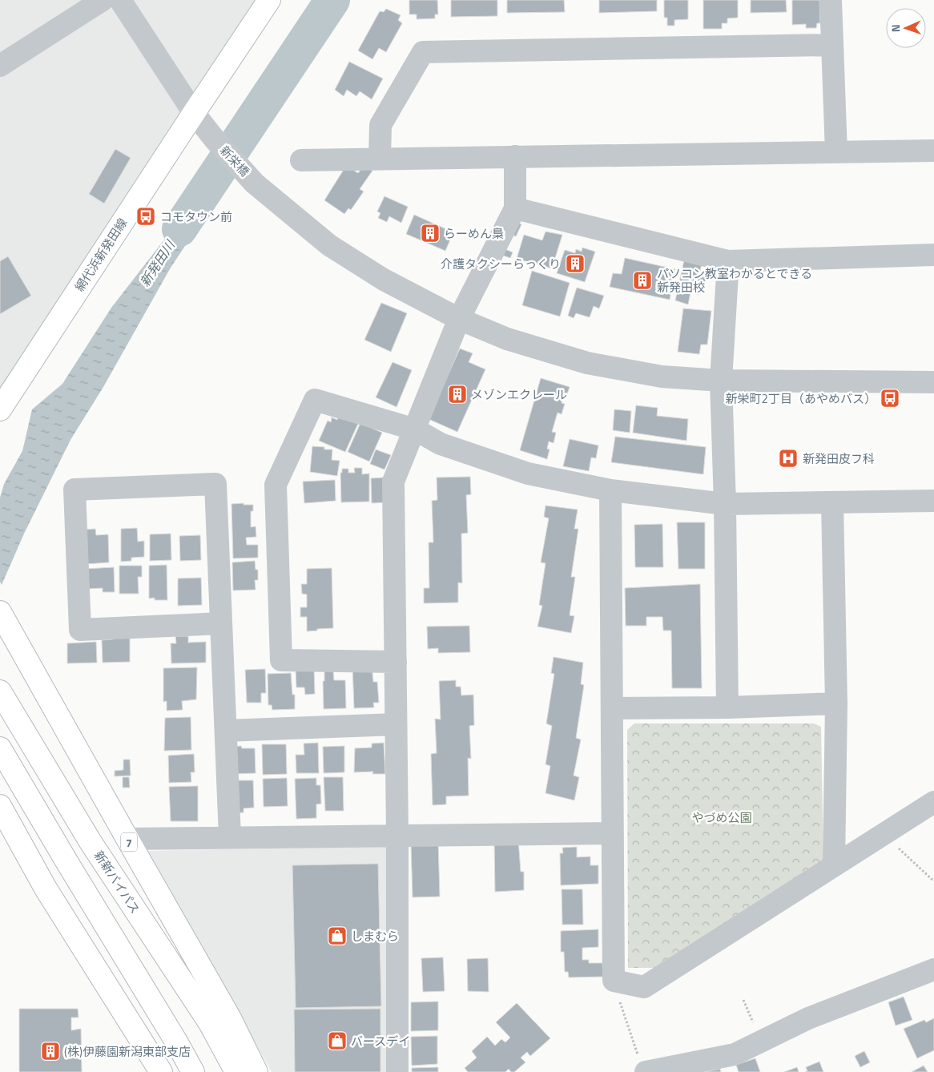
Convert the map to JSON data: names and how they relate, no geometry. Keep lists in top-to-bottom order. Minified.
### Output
{"streets":{"main road":["網代浜新発田線","7","新新バイパス"],"street":["新栄橋"]},"crossings":[["新栄橋","網代浜新発田線"]],"water":["新発田川"],"parks":["やづめ公園"],"places":{"bus stop":["コモタウン前","新栄町2丁目（あやめバス）"],"building":["らーめん梟","介護タクシーらっくり","パソコン教室わかるとできる 新発田校","メゾンエクレール","(株)伊藤園新潟東部支店"],"hospital":["新発田皮フ科"],"shop":["しまむら","バースデイ"]},"north":"left"}
